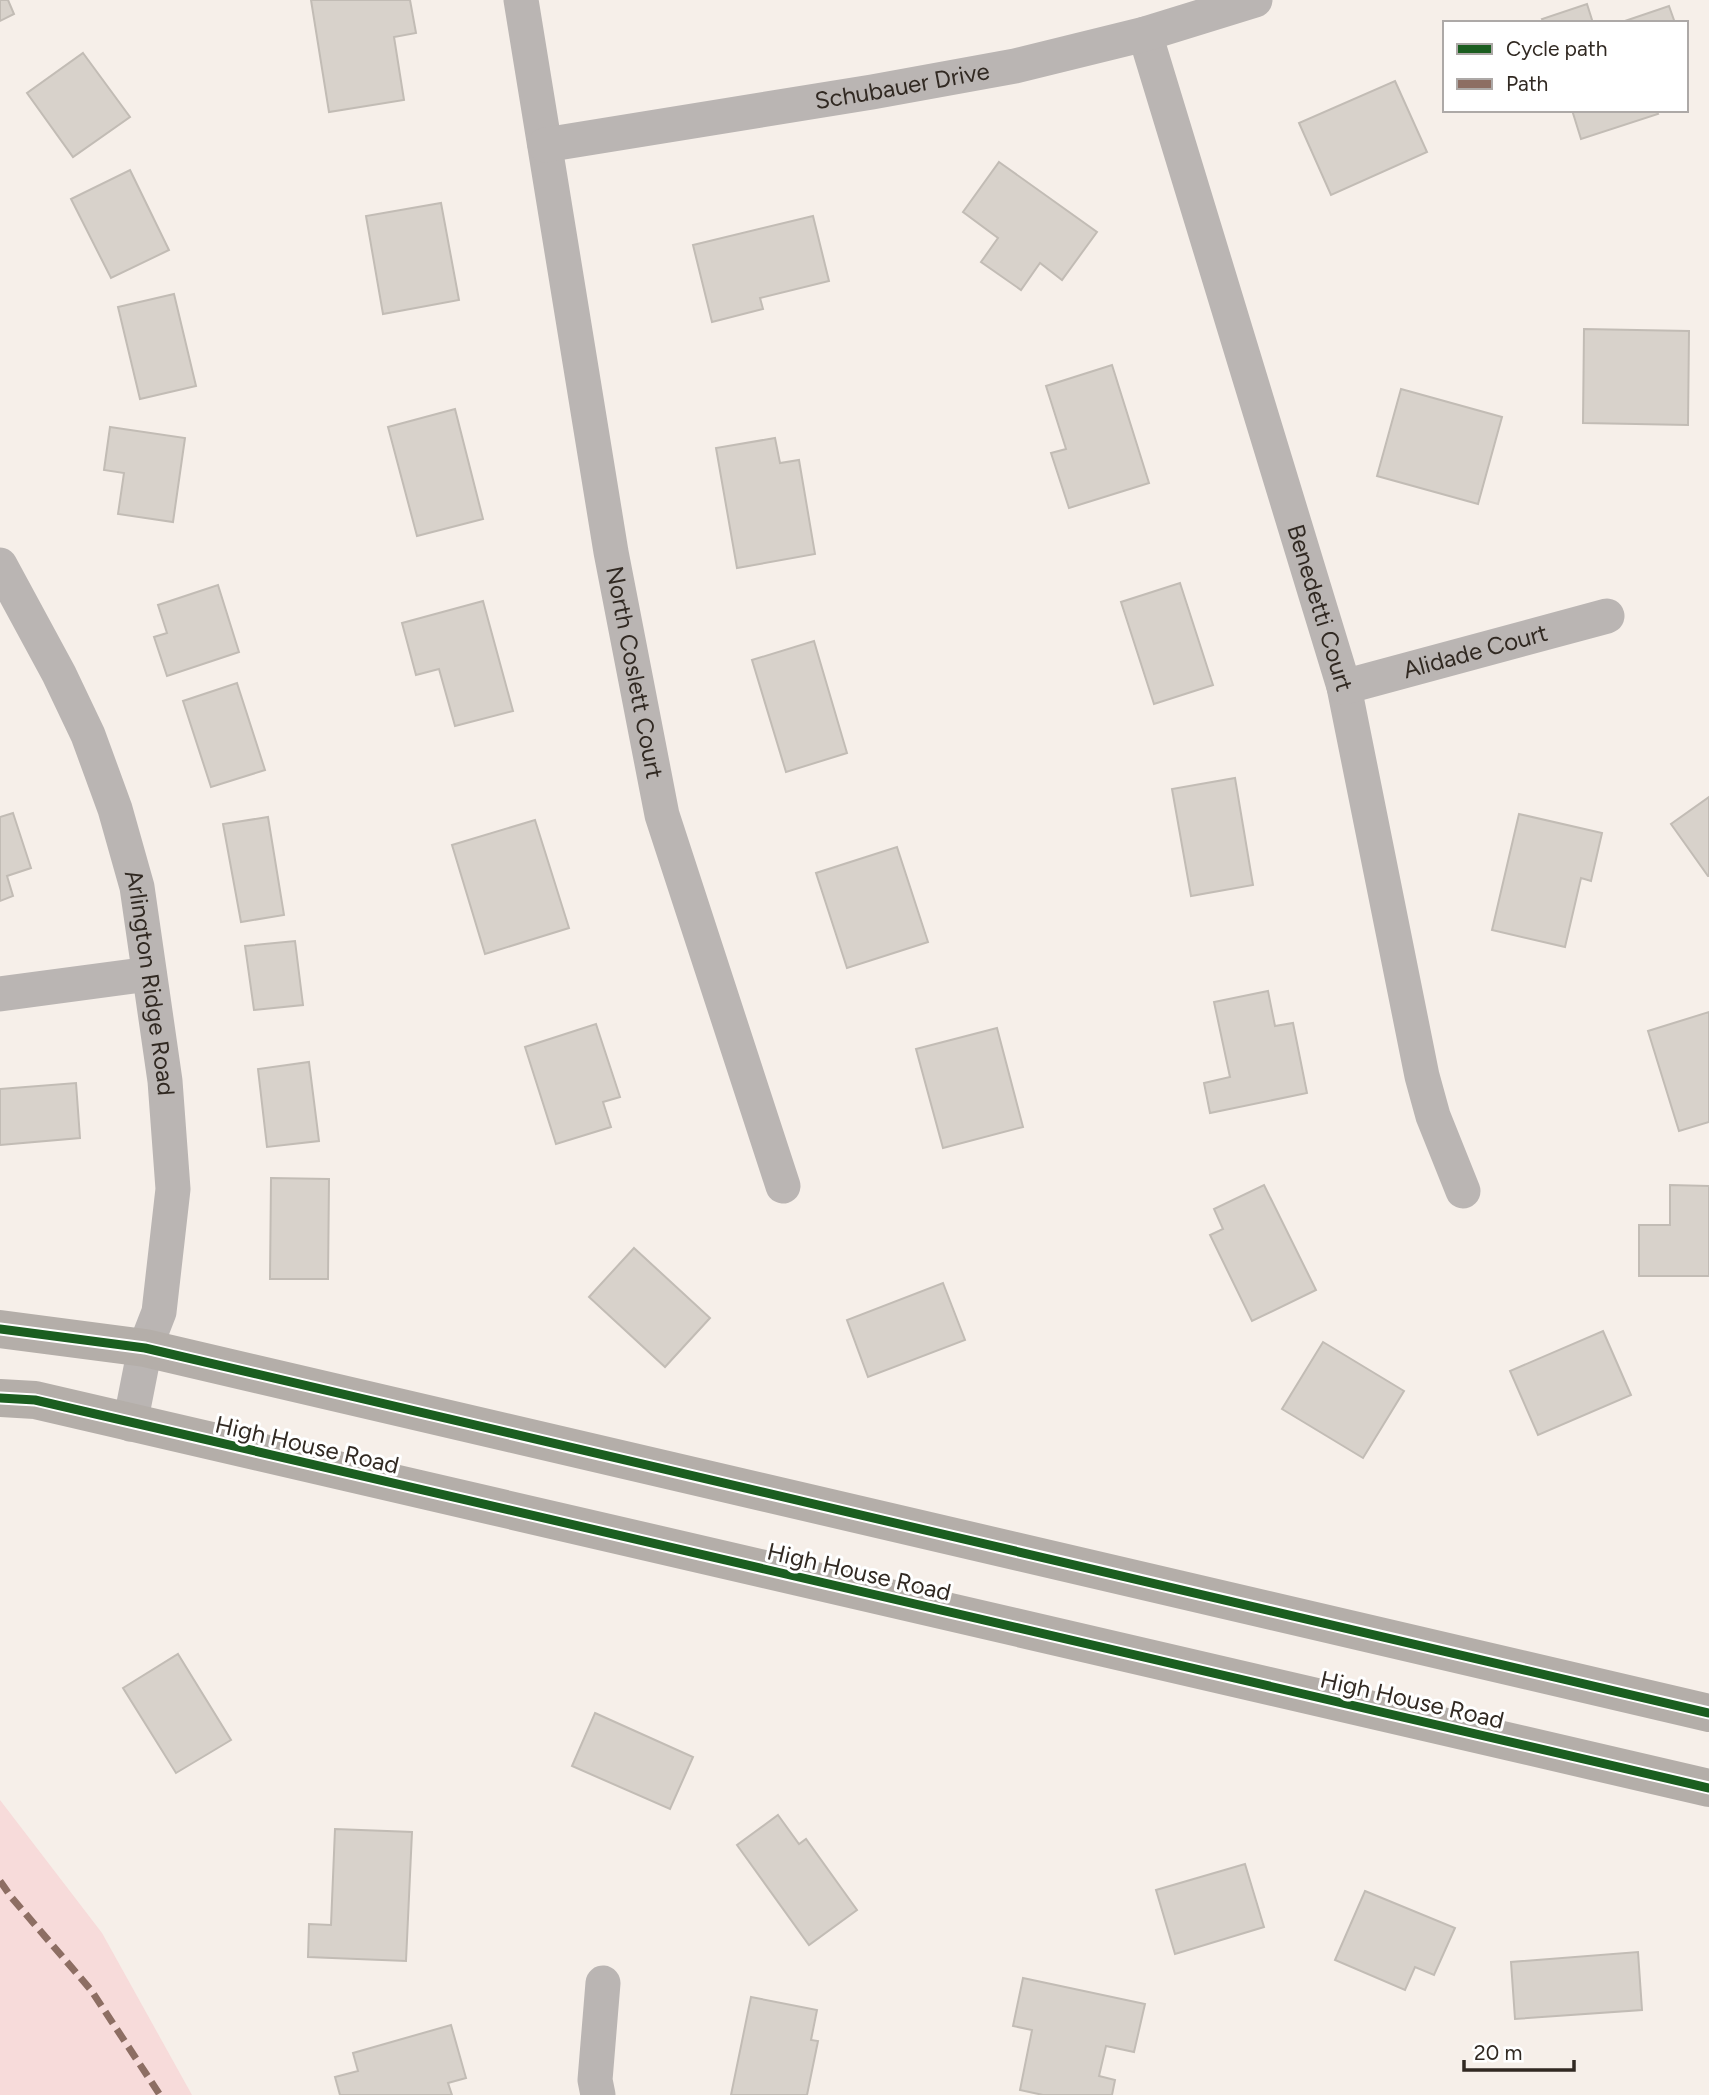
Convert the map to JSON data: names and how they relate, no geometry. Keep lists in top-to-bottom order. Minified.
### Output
{"streets":{"main road":["High House Road"],"street":["Schubauer Drive","Benedetti Court","Alidade Court","North Coslett Court","Arlington Ridge Road"]},"crossings":[["Schubauer Drive","Benedetti Court"],["Schubauer Drive","North Coslett Court"],["Benedetti Court","Alidade Court"],["Arlington Ridge Road","High House Road"]],"legend":["Cycle path","Path"],"scale_bar":"20 m"}
